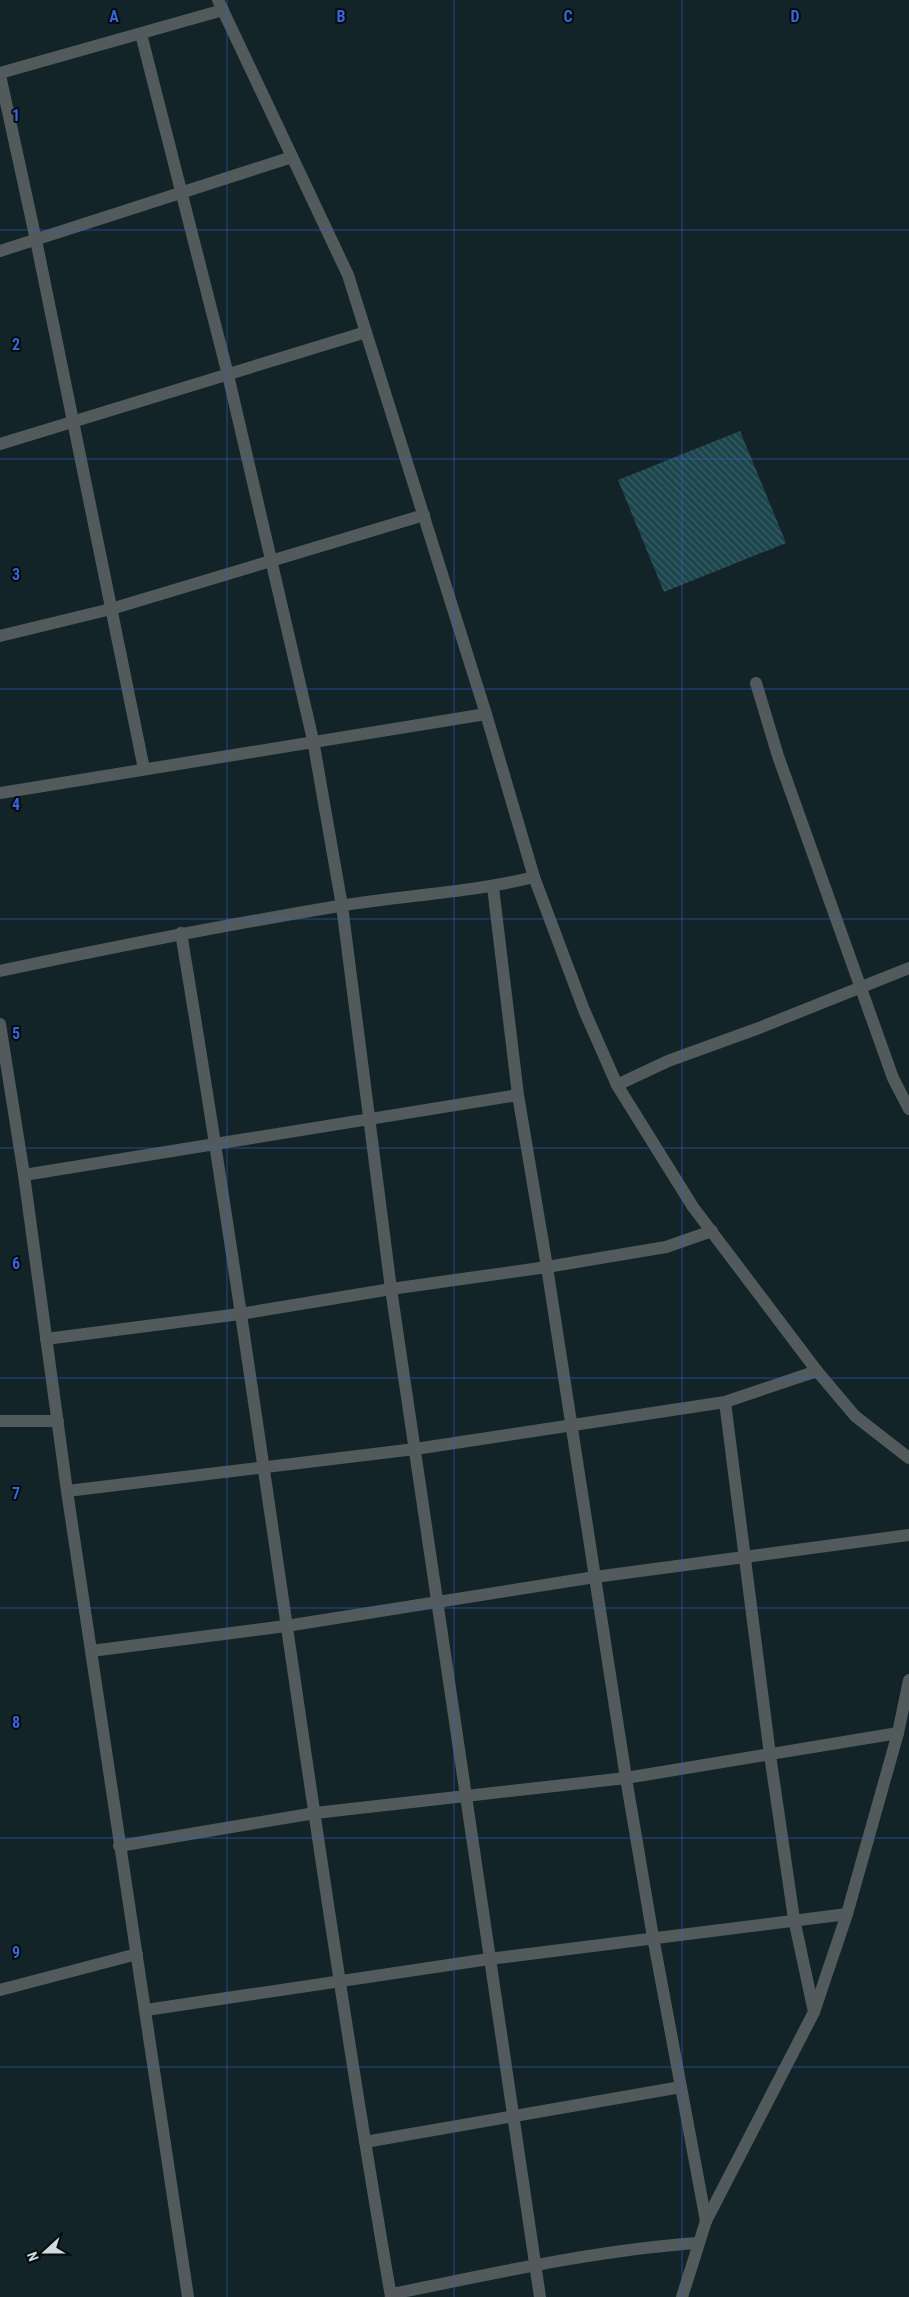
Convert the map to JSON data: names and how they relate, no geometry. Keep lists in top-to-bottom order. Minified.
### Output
{"north":"left","grid":{"columns":["A","B","C","D"],"rows":["1","2","3","4","5","6","7","8","9"]}}
